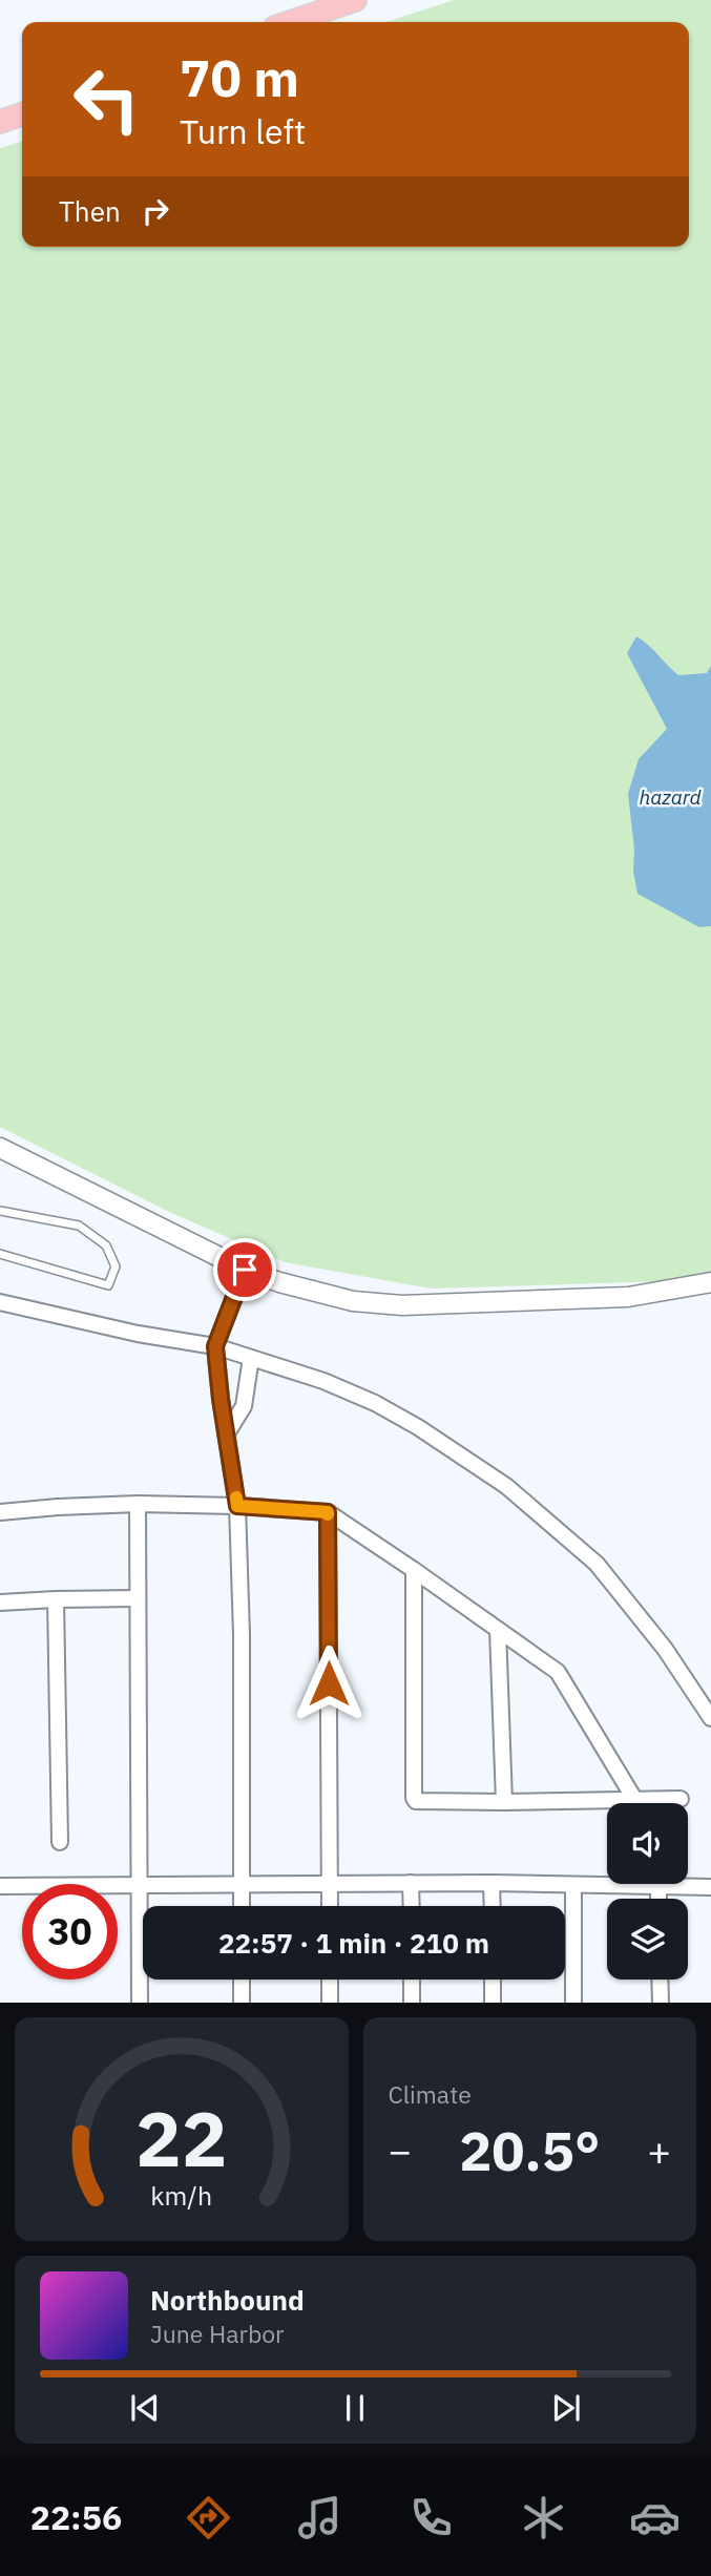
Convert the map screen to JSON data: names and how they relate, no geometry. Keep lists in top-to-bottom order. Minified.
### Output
{"water":["hazard"],"page":{"turn":["70 m","Turn left"],"then":"Then","limit":"30","trip":"22:57 · 1 min · 210 m","tile":"Climate","heat":["−","20.5°","+"],"song":["Northbound","June Harbor"],"tabs":"22:56","gauge":["22","km/h"]}}
